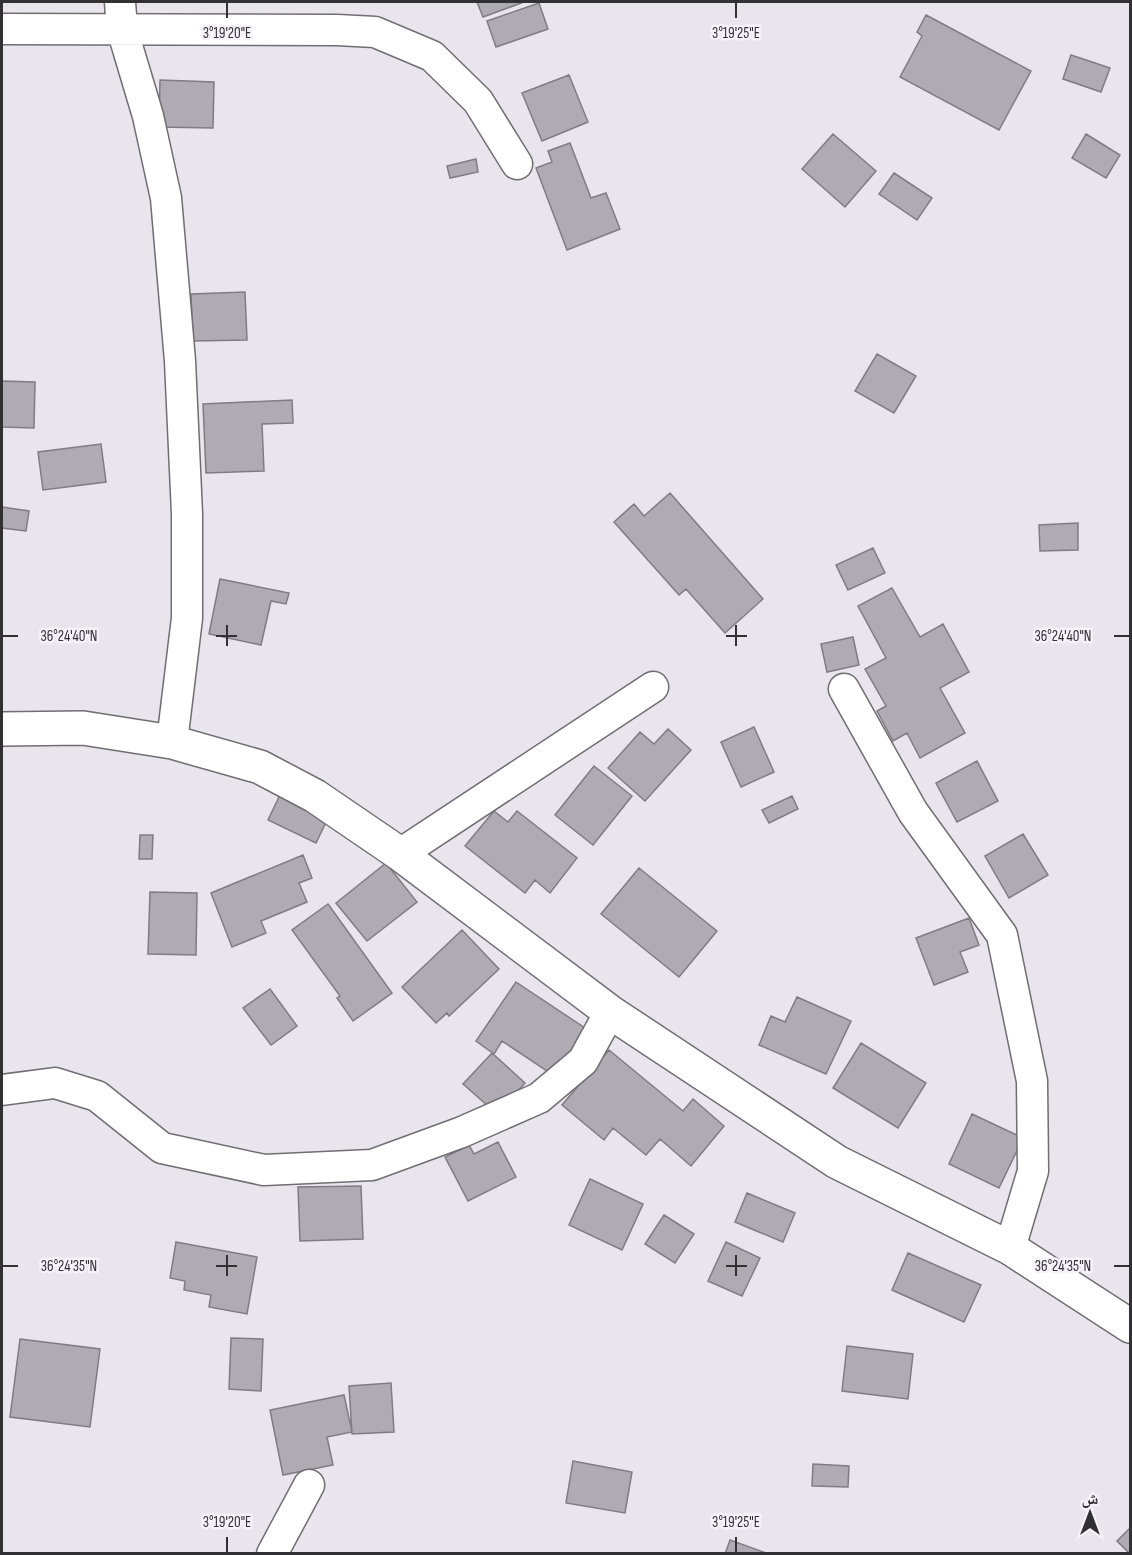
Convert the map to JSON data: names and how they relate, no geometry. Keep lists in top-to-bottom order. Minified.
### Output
{"north":"top","coordinates":["3°19'20\"E","3°19'25\"E","36°24'40\"N","36°24'35\"N"]}
